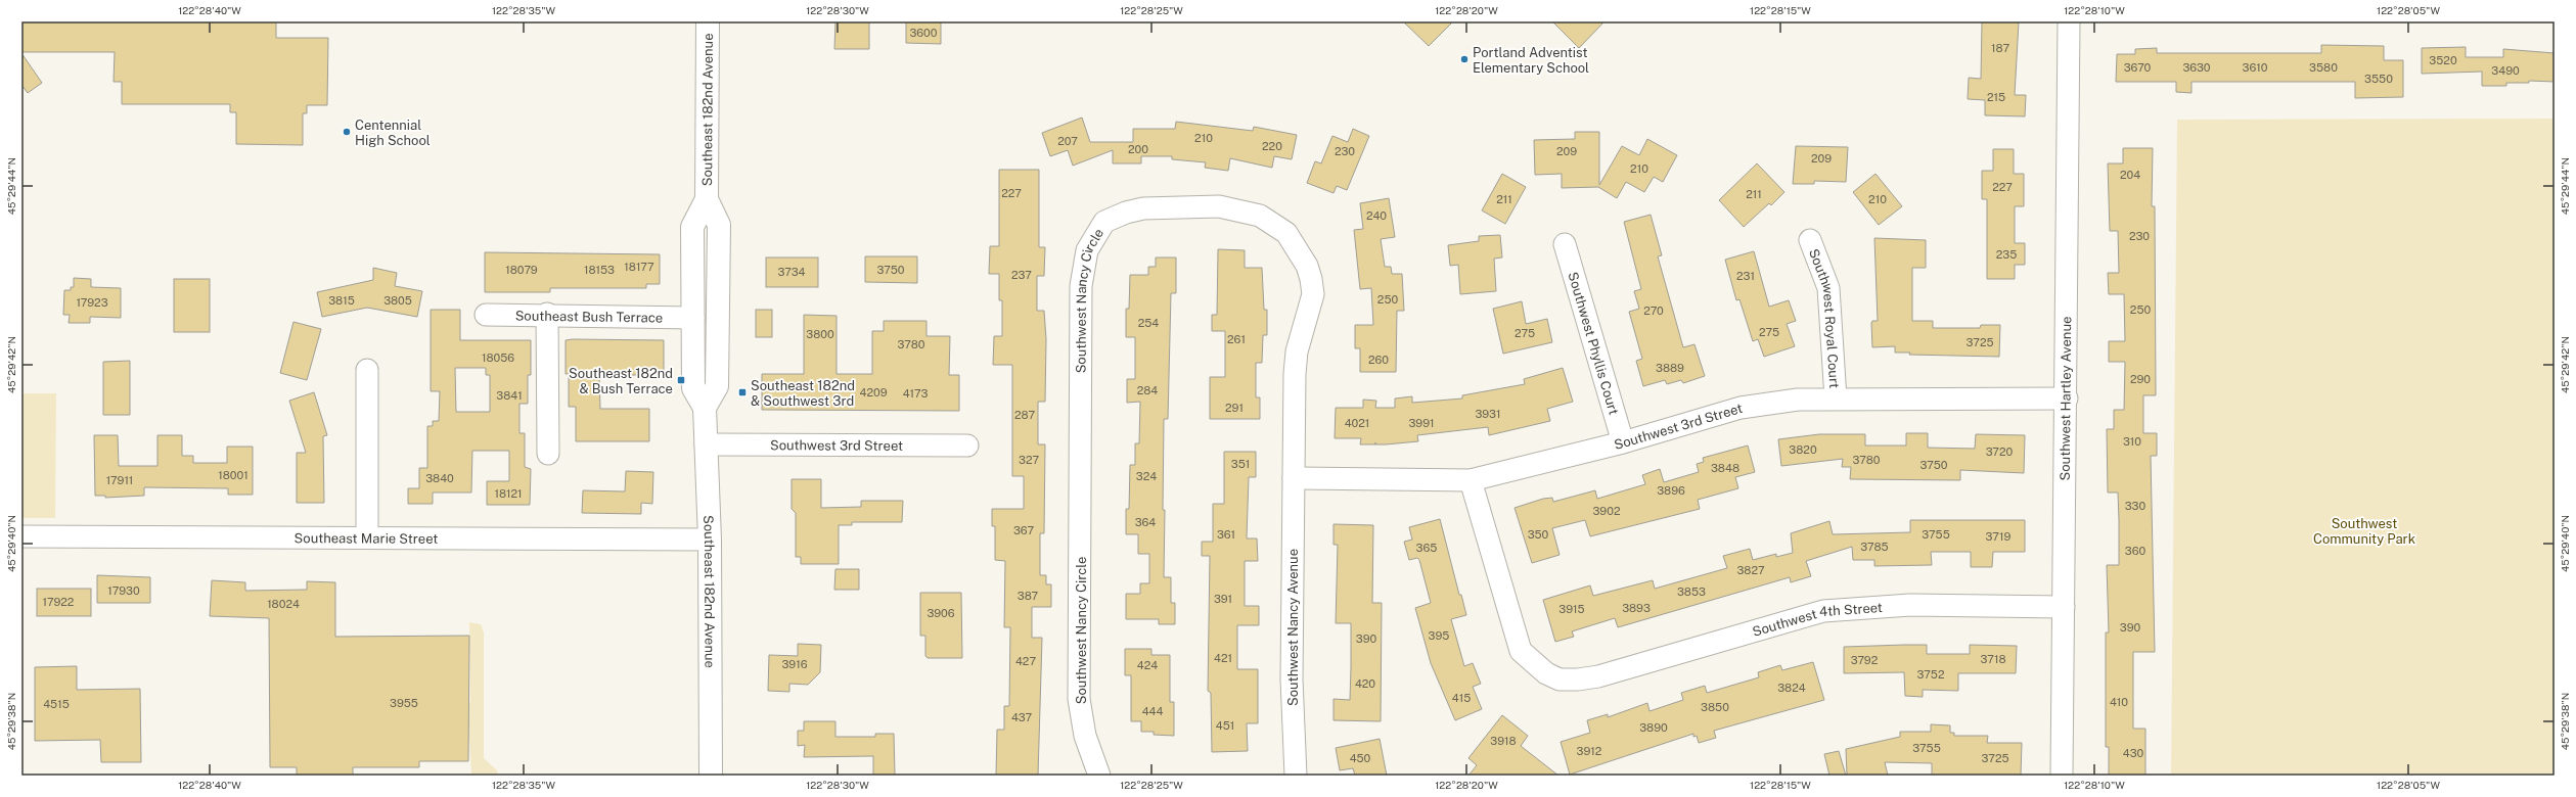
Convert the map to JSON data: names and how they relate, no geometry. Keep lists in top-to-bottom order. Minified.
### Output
{"streets":{"main road":["Southeast 182nd Avenue"],"street":["Southwest Nancy Circle","Southeast Bush Terrace","Southwest Royal Court","Southwest Phyllis Court","Southwest Hartley Avenue","Southwest 3rd Street","Southeast Marie Street","Southwest 4th Street","Southwest Nancy Avenue"]},"crossings":[["Southeast 182nd Avenue","Southeast Bush Terrace"],["Southeast 182nd Avenue","Southwest 3rd Street"],["Southeast 182nd Avenue","Southeast Marie Street"],["Southwest Nancy Circle","Southwest 3rd Street"],["Southwest Nancy Circle","Southwest Nancy Avenue"],["Southwest Royal Court","Southwest 3rd Street"],["Southwest Phyllis Court","Southwest 3rd Street"],["Southwest Hartley Avenue","Southwest 3rd Street"],["Southwest Hartley Avenue","Southwest 4th Street"],["Southwest 3rd Street","Southwest 4th Street"],["Southwest 3rd Street","Southwest Nancy Avenue"]],"parks":["Southwest Community Park"],"places":{"other":["Portland Adventist Elementary School","Centennial High School"],"transit":["Southeast 182nd & Bush Terrace","Southeast 182nd & Southwest 3rd"]},"house_numbers":["3600","187","3520","3670","3630","3610","3580","3490","3550","215","210","207","220","200","230","209","209","210","204","227","227","211","211","210","240","230","235","18177","18079","18153","3750","3734","237","231","250","3815","3805","17923","250","270","254","275","275","3800","261","3725","3780","18056","260","3889","290","284","4209","4173","3841","291","3931","287","4021","3991","310","3820","3720","327","3780","351","3750","3848","18001","324","3840","17911","3896","18121","330","3902","364","367","361","350","3755","3719","3785","365","360","3827","17930","3853","387","391","17922","18024","3893","3915","3906","390","395","390","421","3718","3792","427","3916","424","3752","420","3824","415","410","3955","4515","3850","444","437","451","3890","3918","3755","3912","430","450","3725"],"coordinates":["122°28'40\"W","122°28'35\"W","122°28'30\"W","122°28'25\"W","122°28'20\"W","122°28'15\"W","122°28'10\"W","122°28'05\"W","45°29'44\"N","45°29'42\"N","45°29'40\"N","45°29'38\"N"]}
